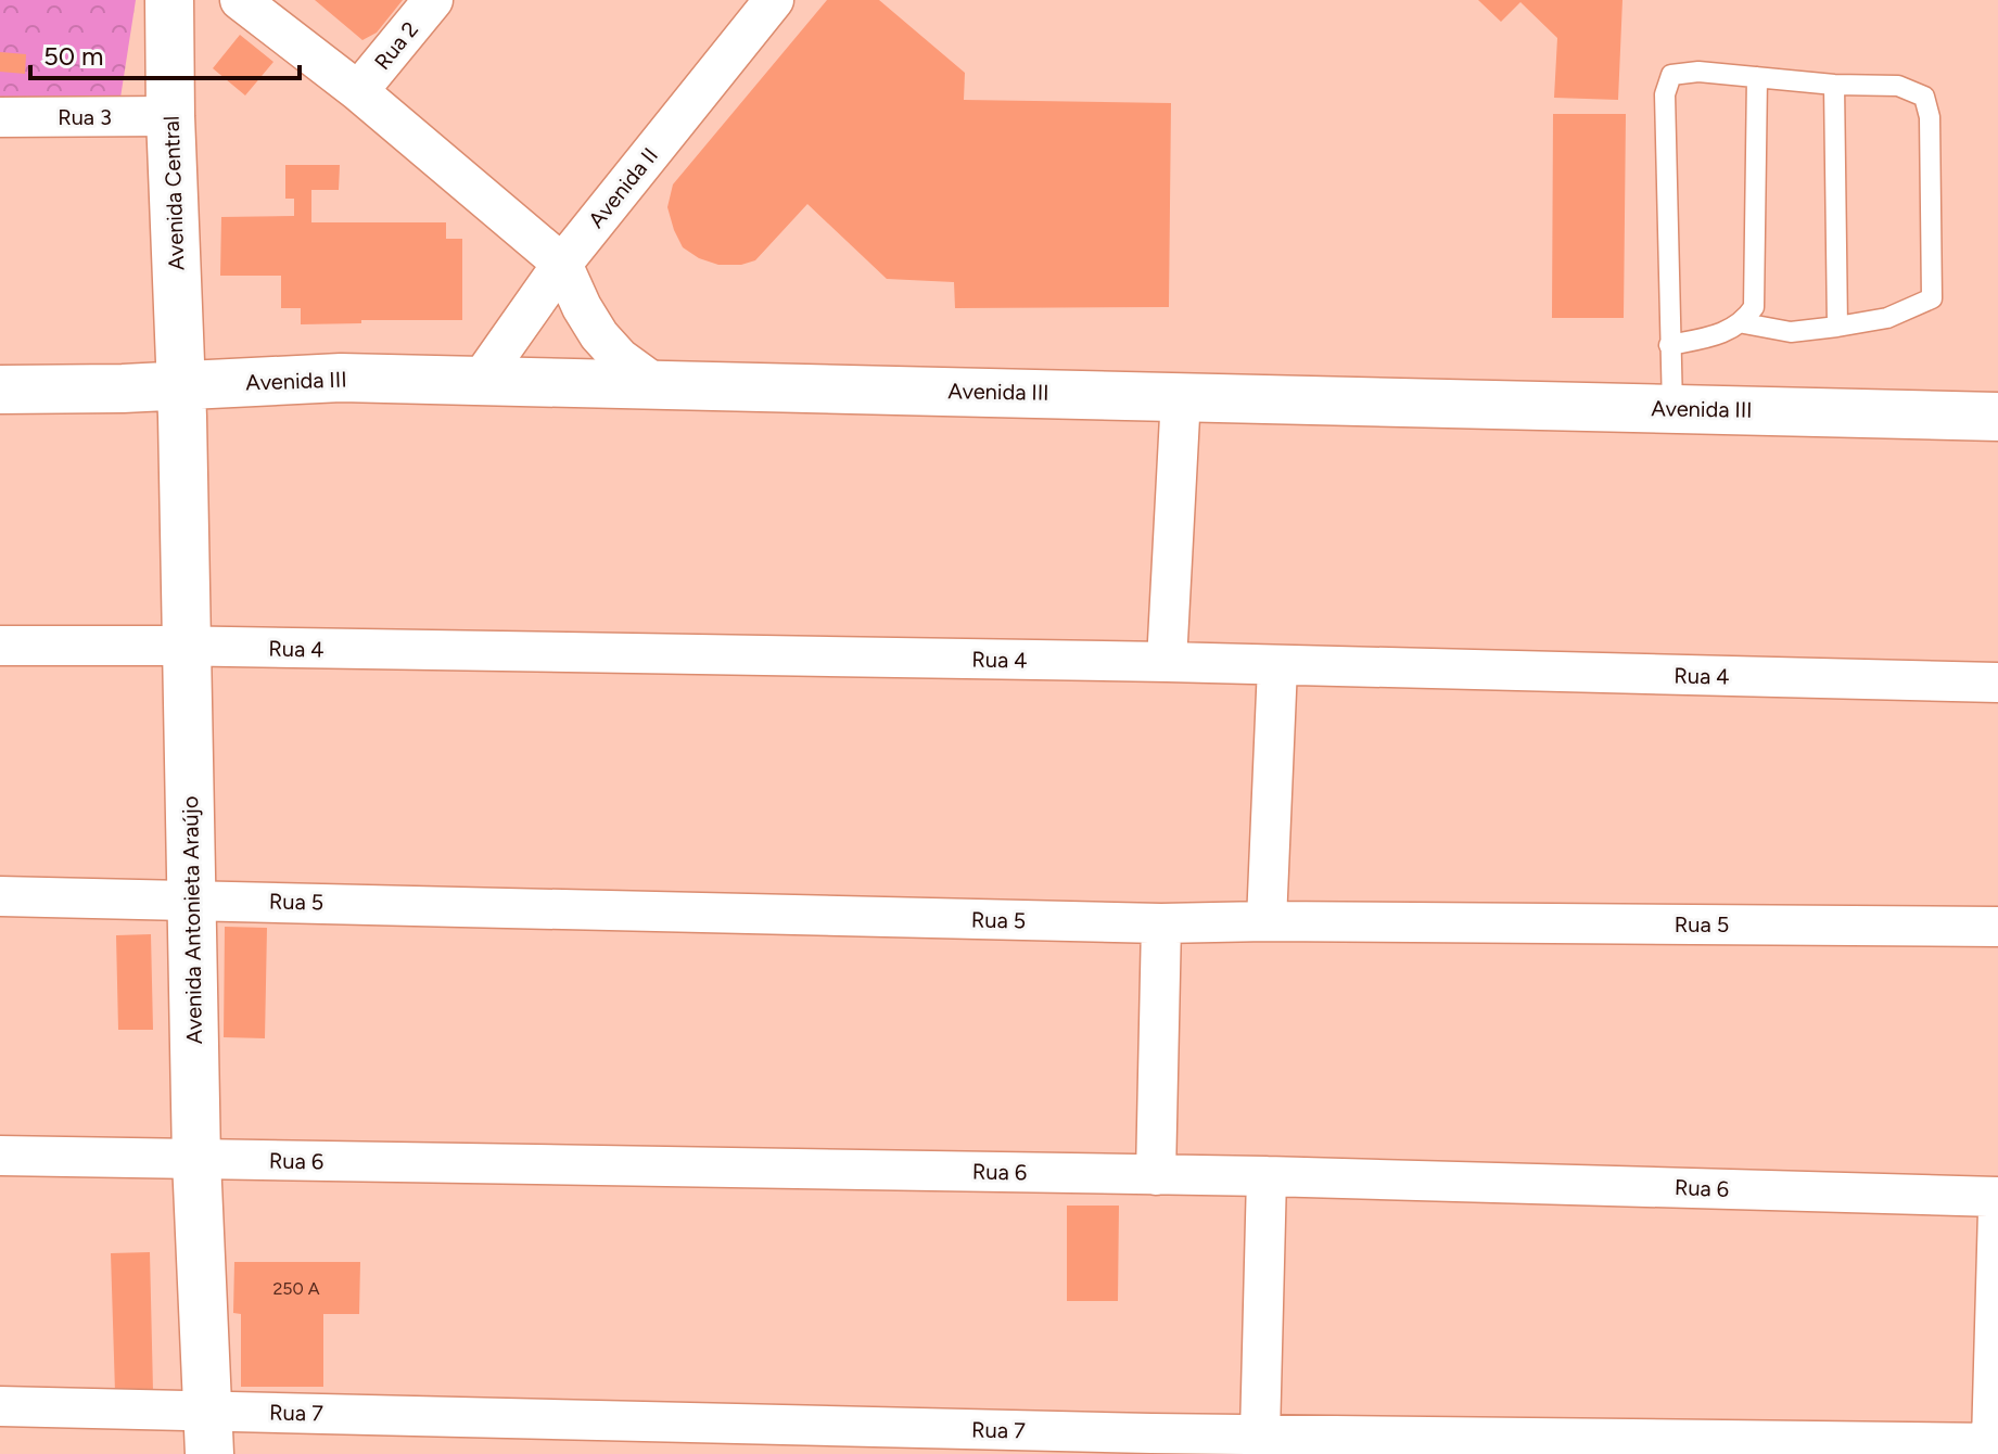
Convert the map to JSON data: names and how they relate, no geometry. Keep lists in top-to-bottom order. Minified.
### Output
{"streets":{"street":["Rua 2","Rua 3","Avenida II","Avenida Central","Avenida III","Rua 4","Rua 5","Avenida Antonieta Araújo","Rua 6","Rua 7"]},"crossings":[["Rua 3","Avenida Central"],["Avenida II","Avenida III"],["Avenida Central","Avenida III"],["Avenida Central","Avenida Antonieta Araújo"],["Avenida III","Avenida Antonieta Araújo"],["Rua 4","Avenida Antonieta Araújo"],["Rua 5","Avenida Antonieta Araújo"],["Avenida Antonieta Araújo","Rua 6"],["Avenida Antonieta Araújo","Rua 7"]],"house_numbers":["250 A"],"scale_bar":"50 m"}
